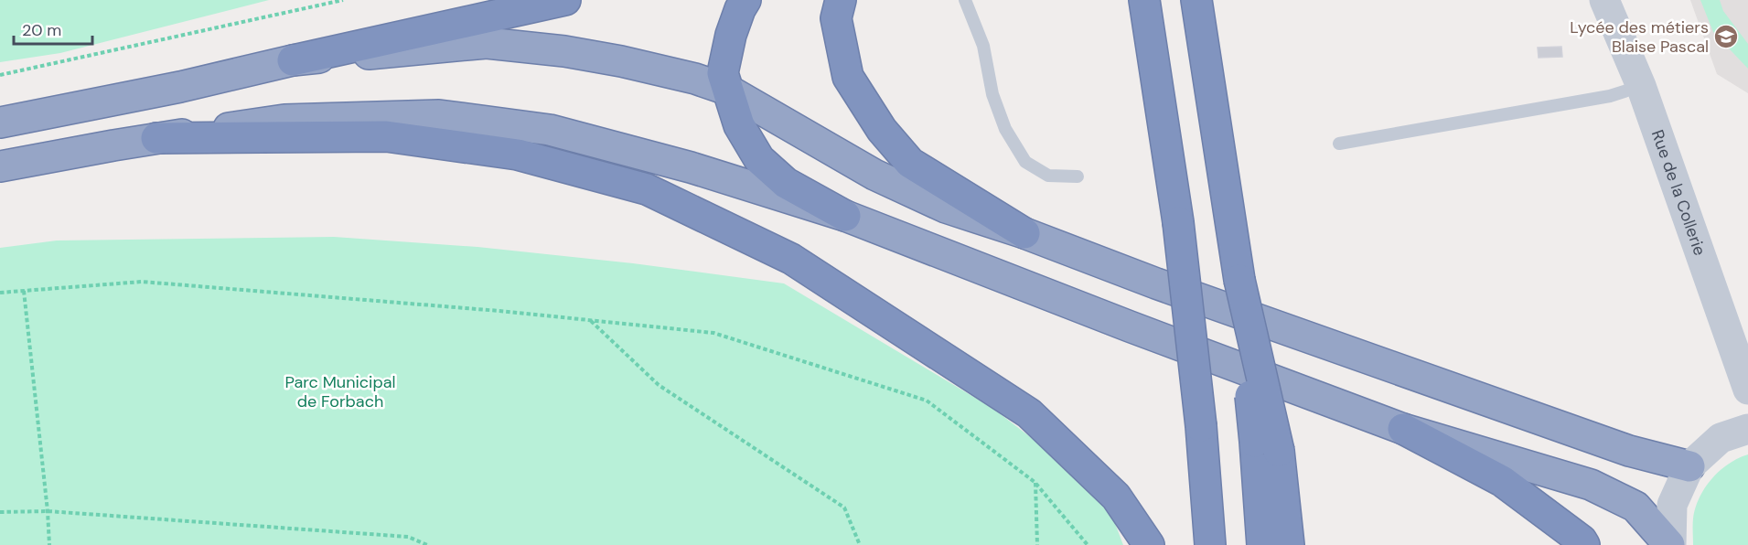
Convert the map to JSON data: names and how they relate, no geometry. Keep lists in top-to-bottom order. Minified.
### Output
{"streets":{"street":["Rue de la Collerie"]},"parks":["Parc Municipal de Forbach"],"places":{"school or university":["Lycée des métiers Blaise Pascal"]},"scale_bar":"20 m"}
